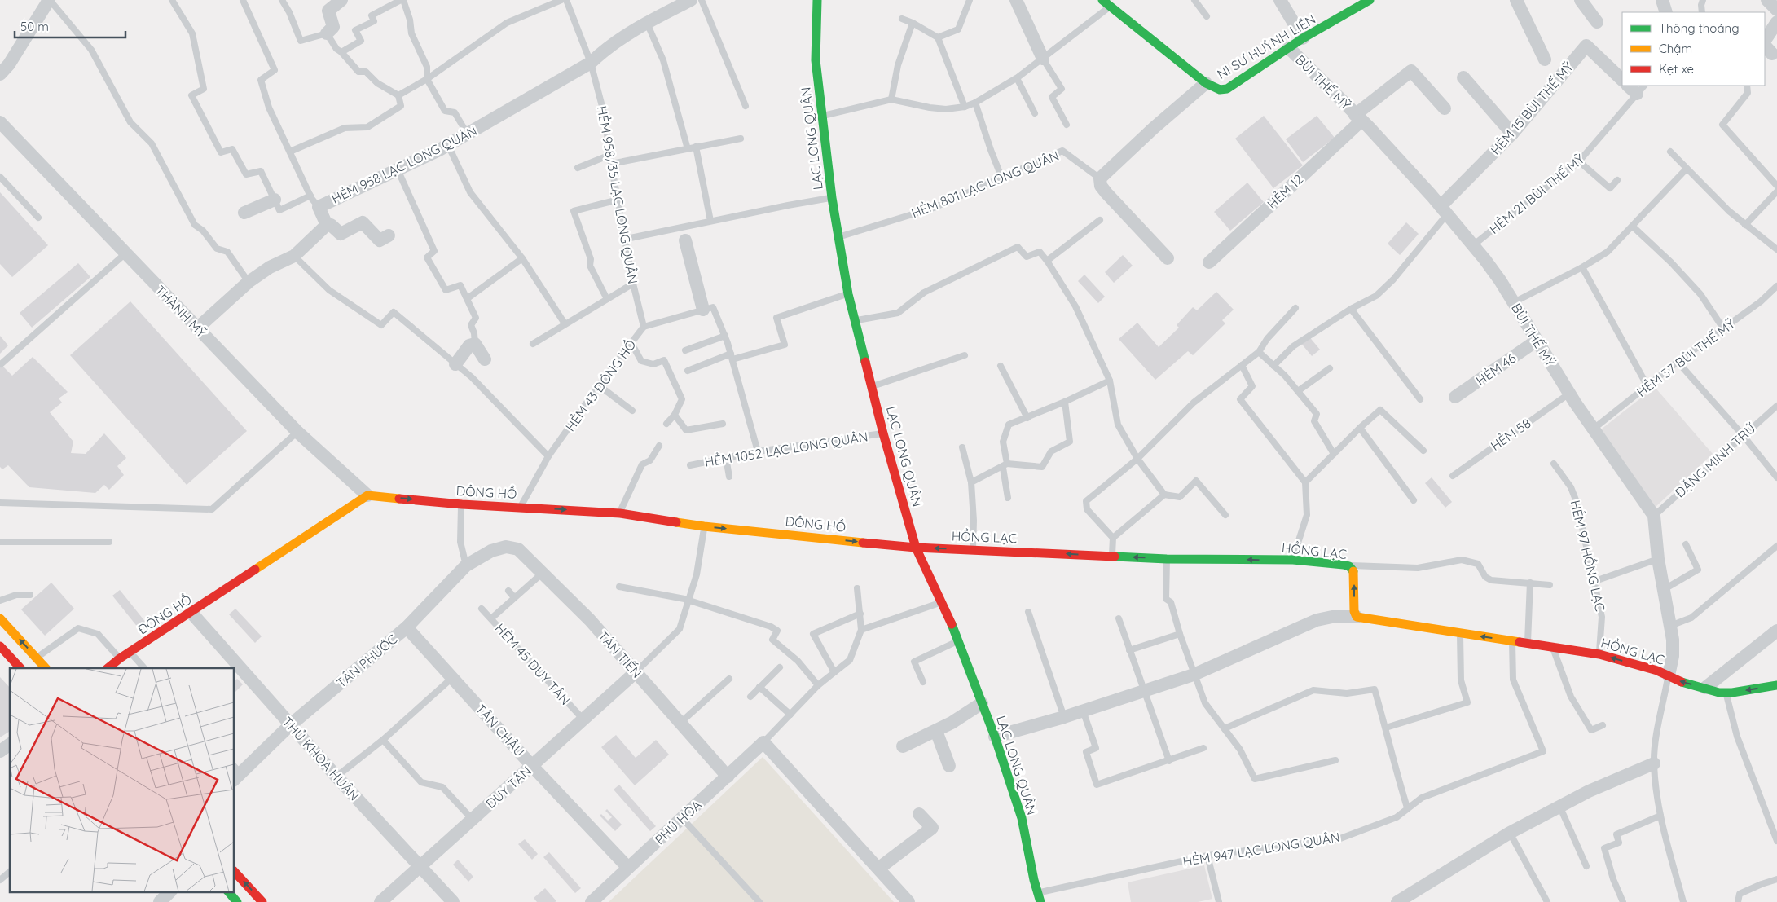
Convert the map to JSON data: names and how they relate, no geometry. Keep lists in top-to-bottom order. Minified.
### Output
{"streets":{"street":["NI SƯ HUỲNH LIÊN","BÙI THẾ MỸ","HẺM 15 BÙI THẾ MỸ","LẠC LONG QUÂN","HẺM 958 LẠC LONG QUÂN","HẺM 12","THÀNH MỸ","HẺM 46","ĐÔNG HỒ","HỒNG LẠC","TÂN TIẾN","TÂN PHƯỚC","TÂN CHÂU","THỦ KHOA HUÂN","DUY TÂN","PHÚ HÒA"],"lane":["HẺM 801 LẠC LONG QUÂN","HẺM 21 BÙI THẾ MỸ","HẺM 958/35 LẠC LONG QUÂN","HẺM 37 BÙI THẾ MỸ","HẺM 43 ĐÔNG HỒ","HẺM 58","HẺM 1052 LẠC LONG QUÂN","ĐẶNG MINH TRỨ","HẺM 97 HỒNG LẠC","HẺM 45 DUY TÂN","HẺM 947 LẠC LONG QUÂN"]},"crossings":[["NI SƯ HUỲNH LIÊN","BÙI THẾ MỸ"],["BÙI THẾ MỸ","HẺM 15 BÙI THẾ MỸ"],["BÙI THẾ MỸ","HẺM 12"],["BÙI THẾ MỸ","HẺM 21 BÙI THẾ MỸ"],["BÙI THẾ MỸ","HẺM 37 BÙI THẾ MỸ"],["BÙI THẾ MỸ","HẺM 46"],["BÙI THẾ MỸ","HẺM 58"],["BÙI THẾ MỸ","ĐẶNG MINH TRỨ"],["BÙI THẾ MỸ","HỒNG LẠC"],["LẠC LONG QUÂN","HẺM 801 LẠC LONG QUÂN"],["LẠC LONG QUÂN","HẺM 1052 LẠC LONG QUÂN"],["LẠC LONG QUÂN","ĐÔNG HỒ"],["LẠC LONG QUÂN","HỒNG LẠC"],["LẠC LONG QUÂN","HẺM 947 LẠC LONG QUÂN"],["HẺM 958 LẠC LONG QUÂN","HẺM 958/35 LẠC LONG QUÂN"],["HẺM 958/35 LẠC LONG QUÂN","HẺM 43 ĐÔNG HỒ"],["THÀNH MỸ","ĐÔNG HỒ"],["HẺM 43 ĐÔNG HỒ","ĐÔNG HỒ"],["ĐÔNG HỒ","HỒNG LẠC"],["ĐÔNG HỒ","THỦ KHOA HUÂN"],["HỒNG LẠC","HẺM 97 HỒNG LẠC"],["HỒNG LẠC","HẺM 947 LẠC LONG QUÂN"],["TÂN TIẾN","TÂN PHƯỚC"],["TÂN TIẾN","DUY TÂN"],["TÂN TIẾN","PHÚ HÒA"],["TÂN PHƯỚC","TÂN CHÂU"],["TÂN PHƯỚC","THỦ KHOA HUÂN"],["HẺM 45 DUY TÂN","DUY TÂN"],["TÂN CHÂU","DUY TÂN"],["TÂN CHÂU","PHÚ HÒA"],["THỦ KHOA HUÂN","DUY TÂN"]],"one_way":["ĐÔNG HỒ","HỒNG LẠC"],"legend":["Thông thoáng","Chậm","Kẹt xe"],"scale_bar":"50 m"}
